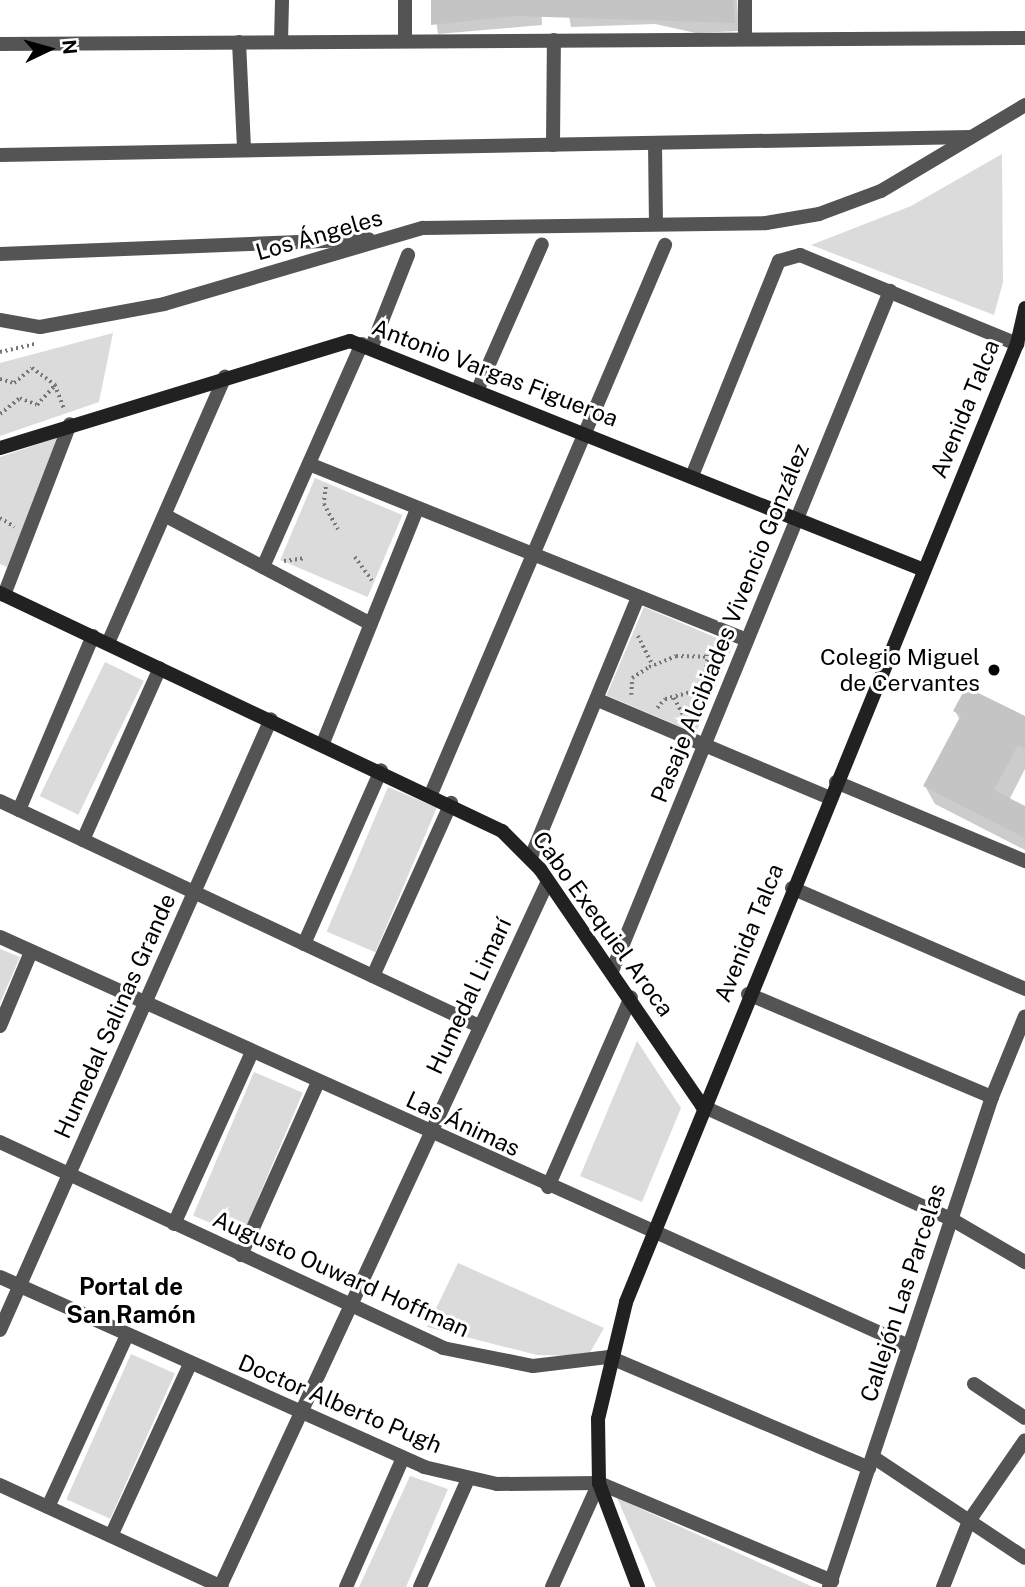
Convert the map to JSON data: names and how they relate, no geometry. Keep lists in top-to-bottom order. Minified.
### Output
{"streets":{"street":["Los Ángeles","Antonio Vargas Figueroa","Avenida Talca","Pasaje Alcibiades Vivencio González","Cabo Exequiel Aroca","Humedal Limarí","Humedal Salinas Grande","Las Ánimas","Augusto Ouward Hoffman","Callejón Las Parcelas","Doctor Alberto Pugh"]},"crossings":[["Antonio Vargas Figueroa","Avenida Talca"],["Antonio Vargas Figueroa","Pasaje Alcibiades Vivencio González"],["Avenida Talca","Cabo Exequiel Aroca"],["Avenida Talca","Las Ánimas"],["Avenida Talca","Augusto Ouward Hoffman"],["Avenida Talca","Doctor Alberto Pugh"],["Pasaje Alcibiades Vivencio González","Cabo Exequiel Aroca"],["Cabo Exequiel Aroca","Humedal Limarí"],["Cabo Exequiel Aroca","Humedal Salinas Grande"],["Humedal Limarí","Las Ánimas"],["Humedal Limarí","Augusto Ouward Hoffman"],["Humedal Limarí","Doctor Alberto Pugh"],["Humedal Salinas Grande","Las Ánimas"],["Humedal Salinas Grande","Augusto Ouward Hoffman"],["Humedal Salinas Grande","Doctor Alberto Pugh"],["Las Ánimas","Callejón Las Parcelas"],["Callejón Las Parcelas","Doctor Alberto Pugh"]],"districts":["Portal de San Ramón"],"places":["Colegio Miguel de Cervantes"],"north":"right"}
